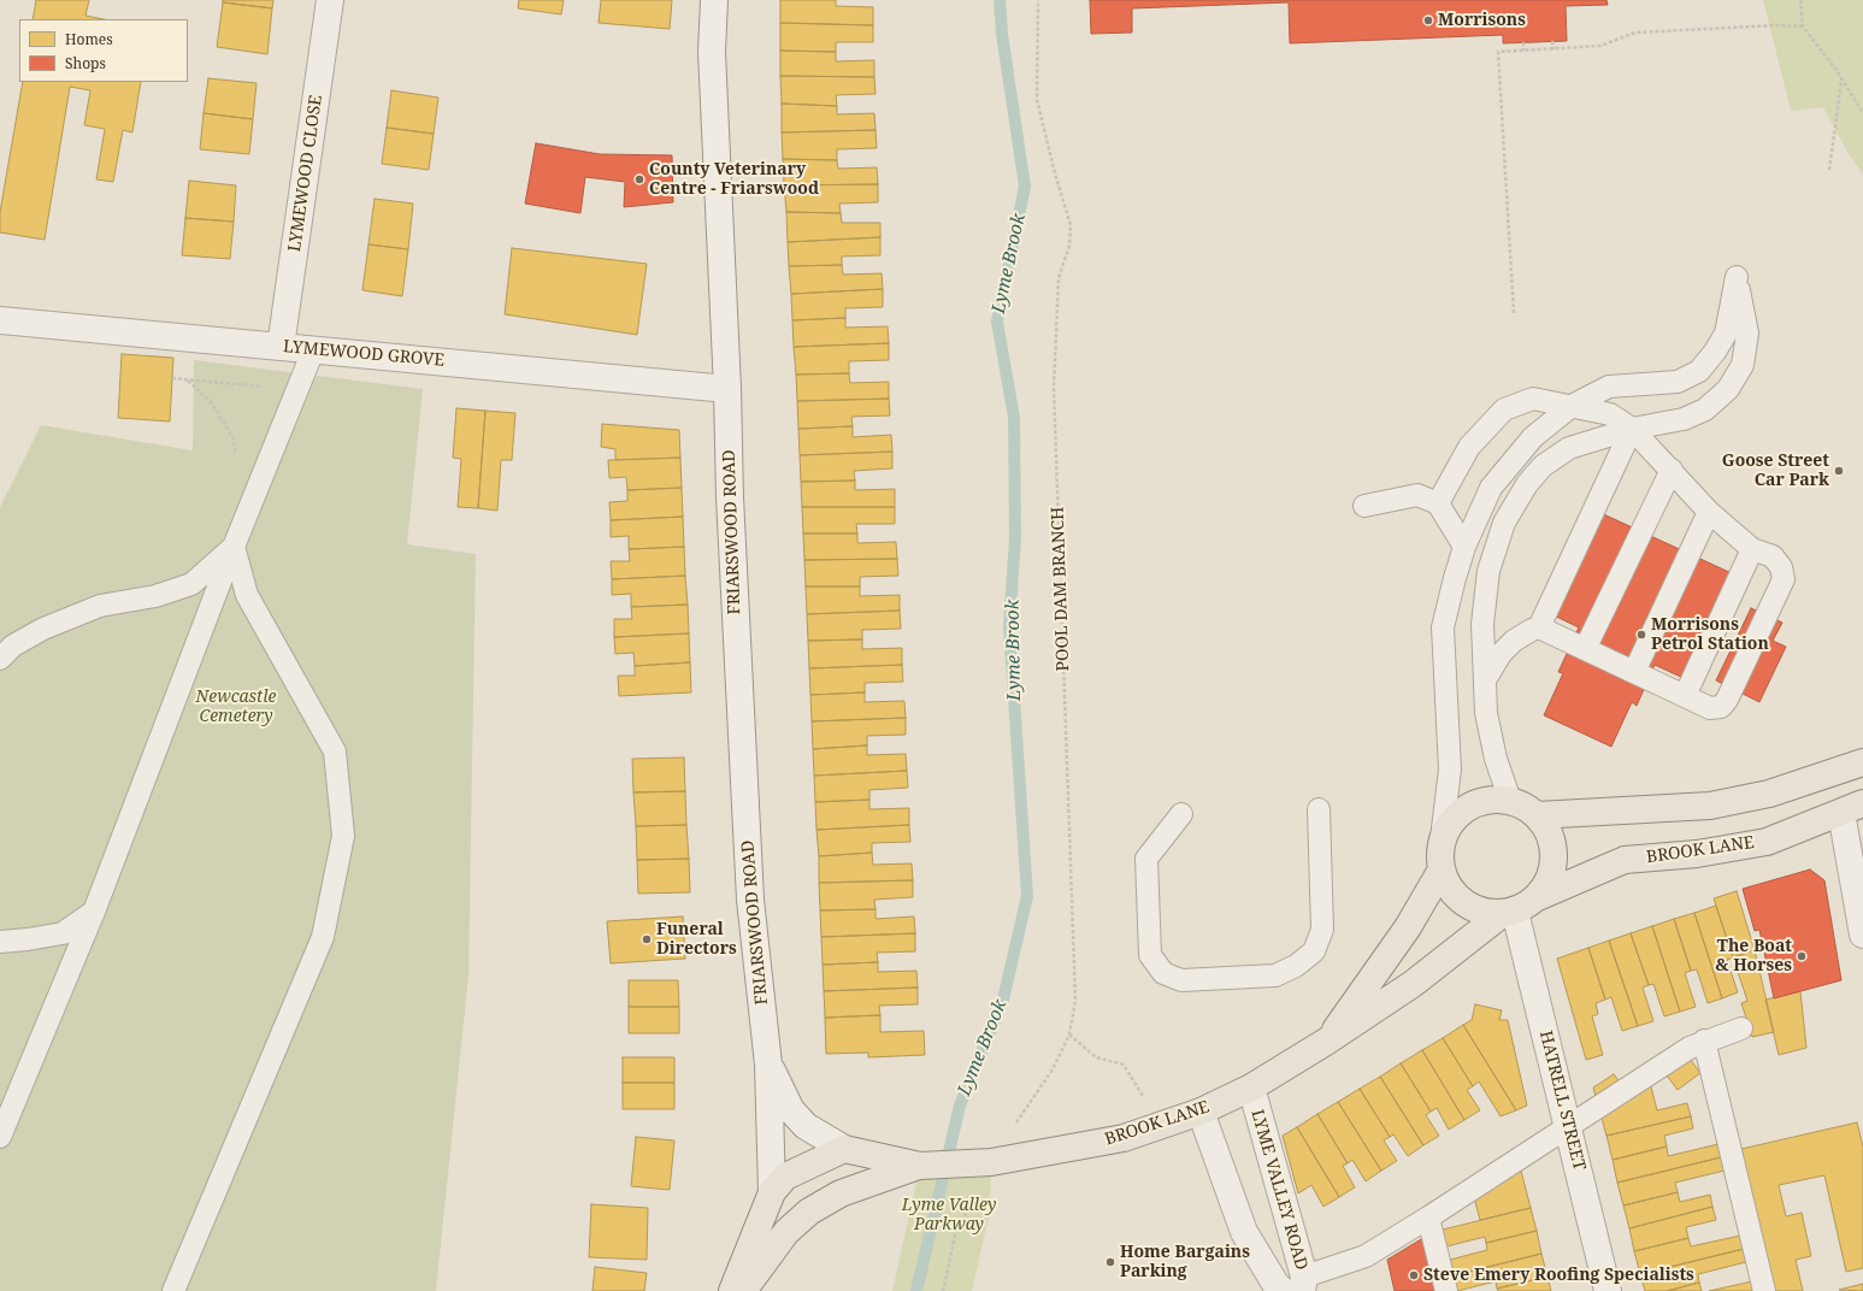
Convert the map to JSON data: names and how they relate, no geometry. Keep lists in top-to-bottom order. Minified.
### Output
{"streets":{"main road":["BROOK LANE"],"street":["LYMEWOOD CLOSE","LYMEWOOD GROVE","FRIARSWOOD ROAD","HATRELL STREET","LYME VALLEY ROAD"],"path":["POOL DAM BRANCH"]},"crossings":[["LYMEWOOD CLOSE","LYMEWOOD GROVE"],["LYMEWOOD GROVE","FRIARSWOOD ROAD"],["POOL DAM BRANCH","BROOK LANE"],["BROOK LANE","HATRELL STREET"],["BROOK LANE","LYME VALLEY ROAD"]],"water":["Lyme Brook"],"parks":["Newcastle Cemetery","Lyme Valley Parkway"],"places":["Morrisons","County Veterinary Centre - Friarswood","Goose Street Car Park","Morrisons Petrol Station","Funeral Directors","The Boat & Horses","Home Bargains Parking","Steve Emery Roofing Specialists"],"legend":["Homes","Shops"]}
